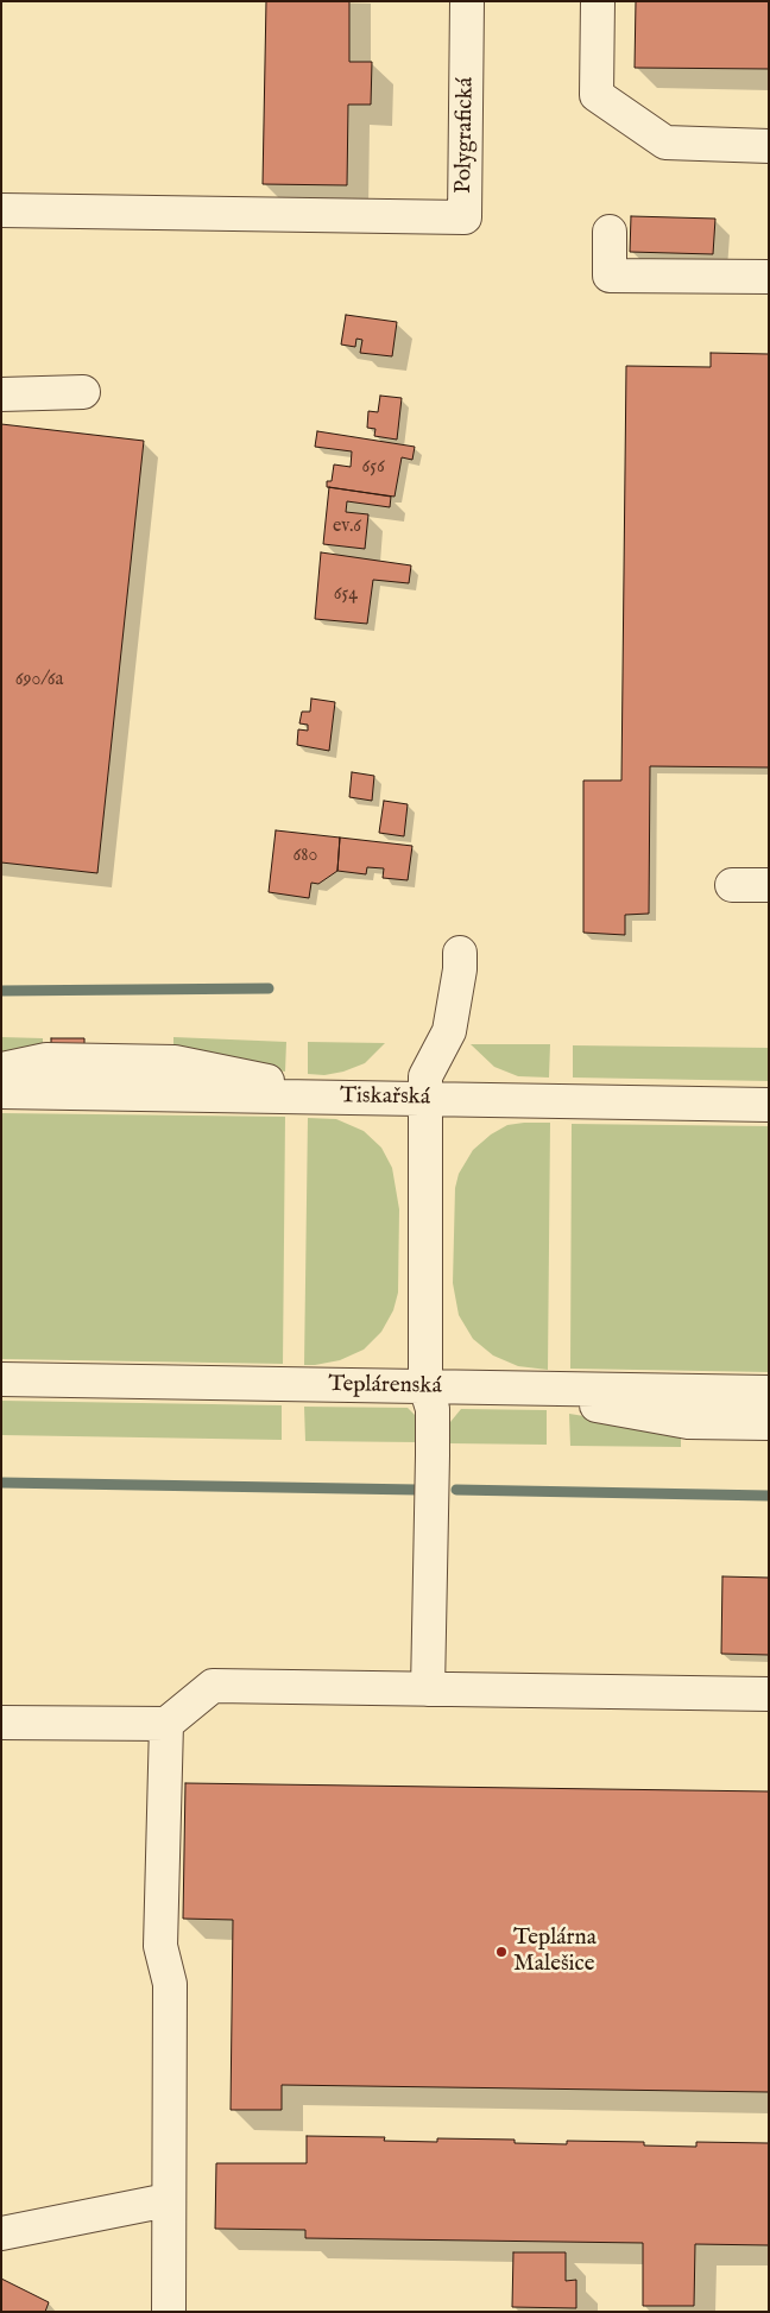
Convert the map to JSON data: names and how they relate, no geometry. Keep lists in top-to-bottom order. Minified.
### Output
{"streets":{"street":["Polygrafická","Tiskařská","Teplárenská"]},"places":["Teplárna Malešice"],"house_numbers":["656","ev.6","654","690/6a","680"]}
